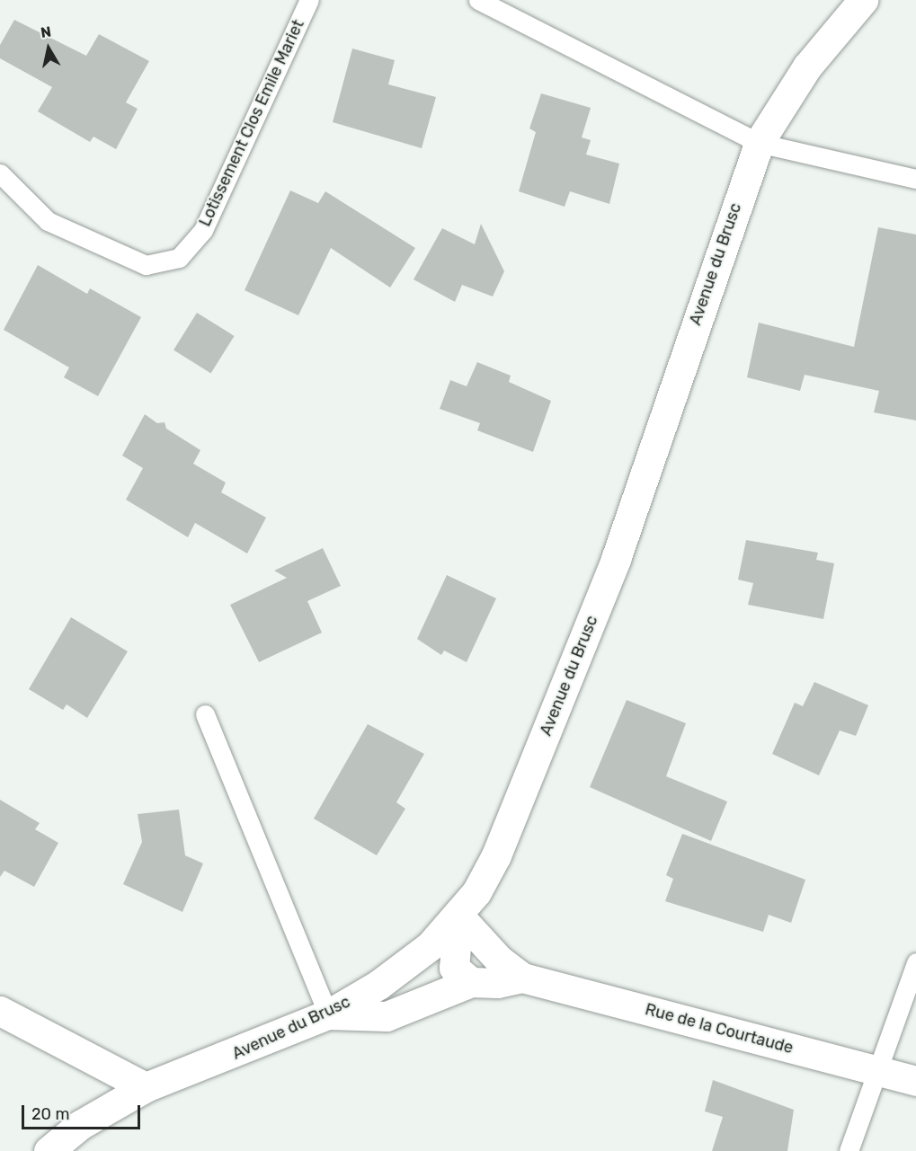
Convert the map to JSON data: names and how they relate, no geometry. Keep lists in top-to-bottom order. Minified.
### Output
{"streets":{"street":["Avenue du Brusc","Rue de la Courtaude"],"lane":["Lotissement Clos Emile Mariet"]},"crossings":[["Avenue du Brusc","Rue de la Courtaude"]],"scale_bar":"20 m","north":"top"}
